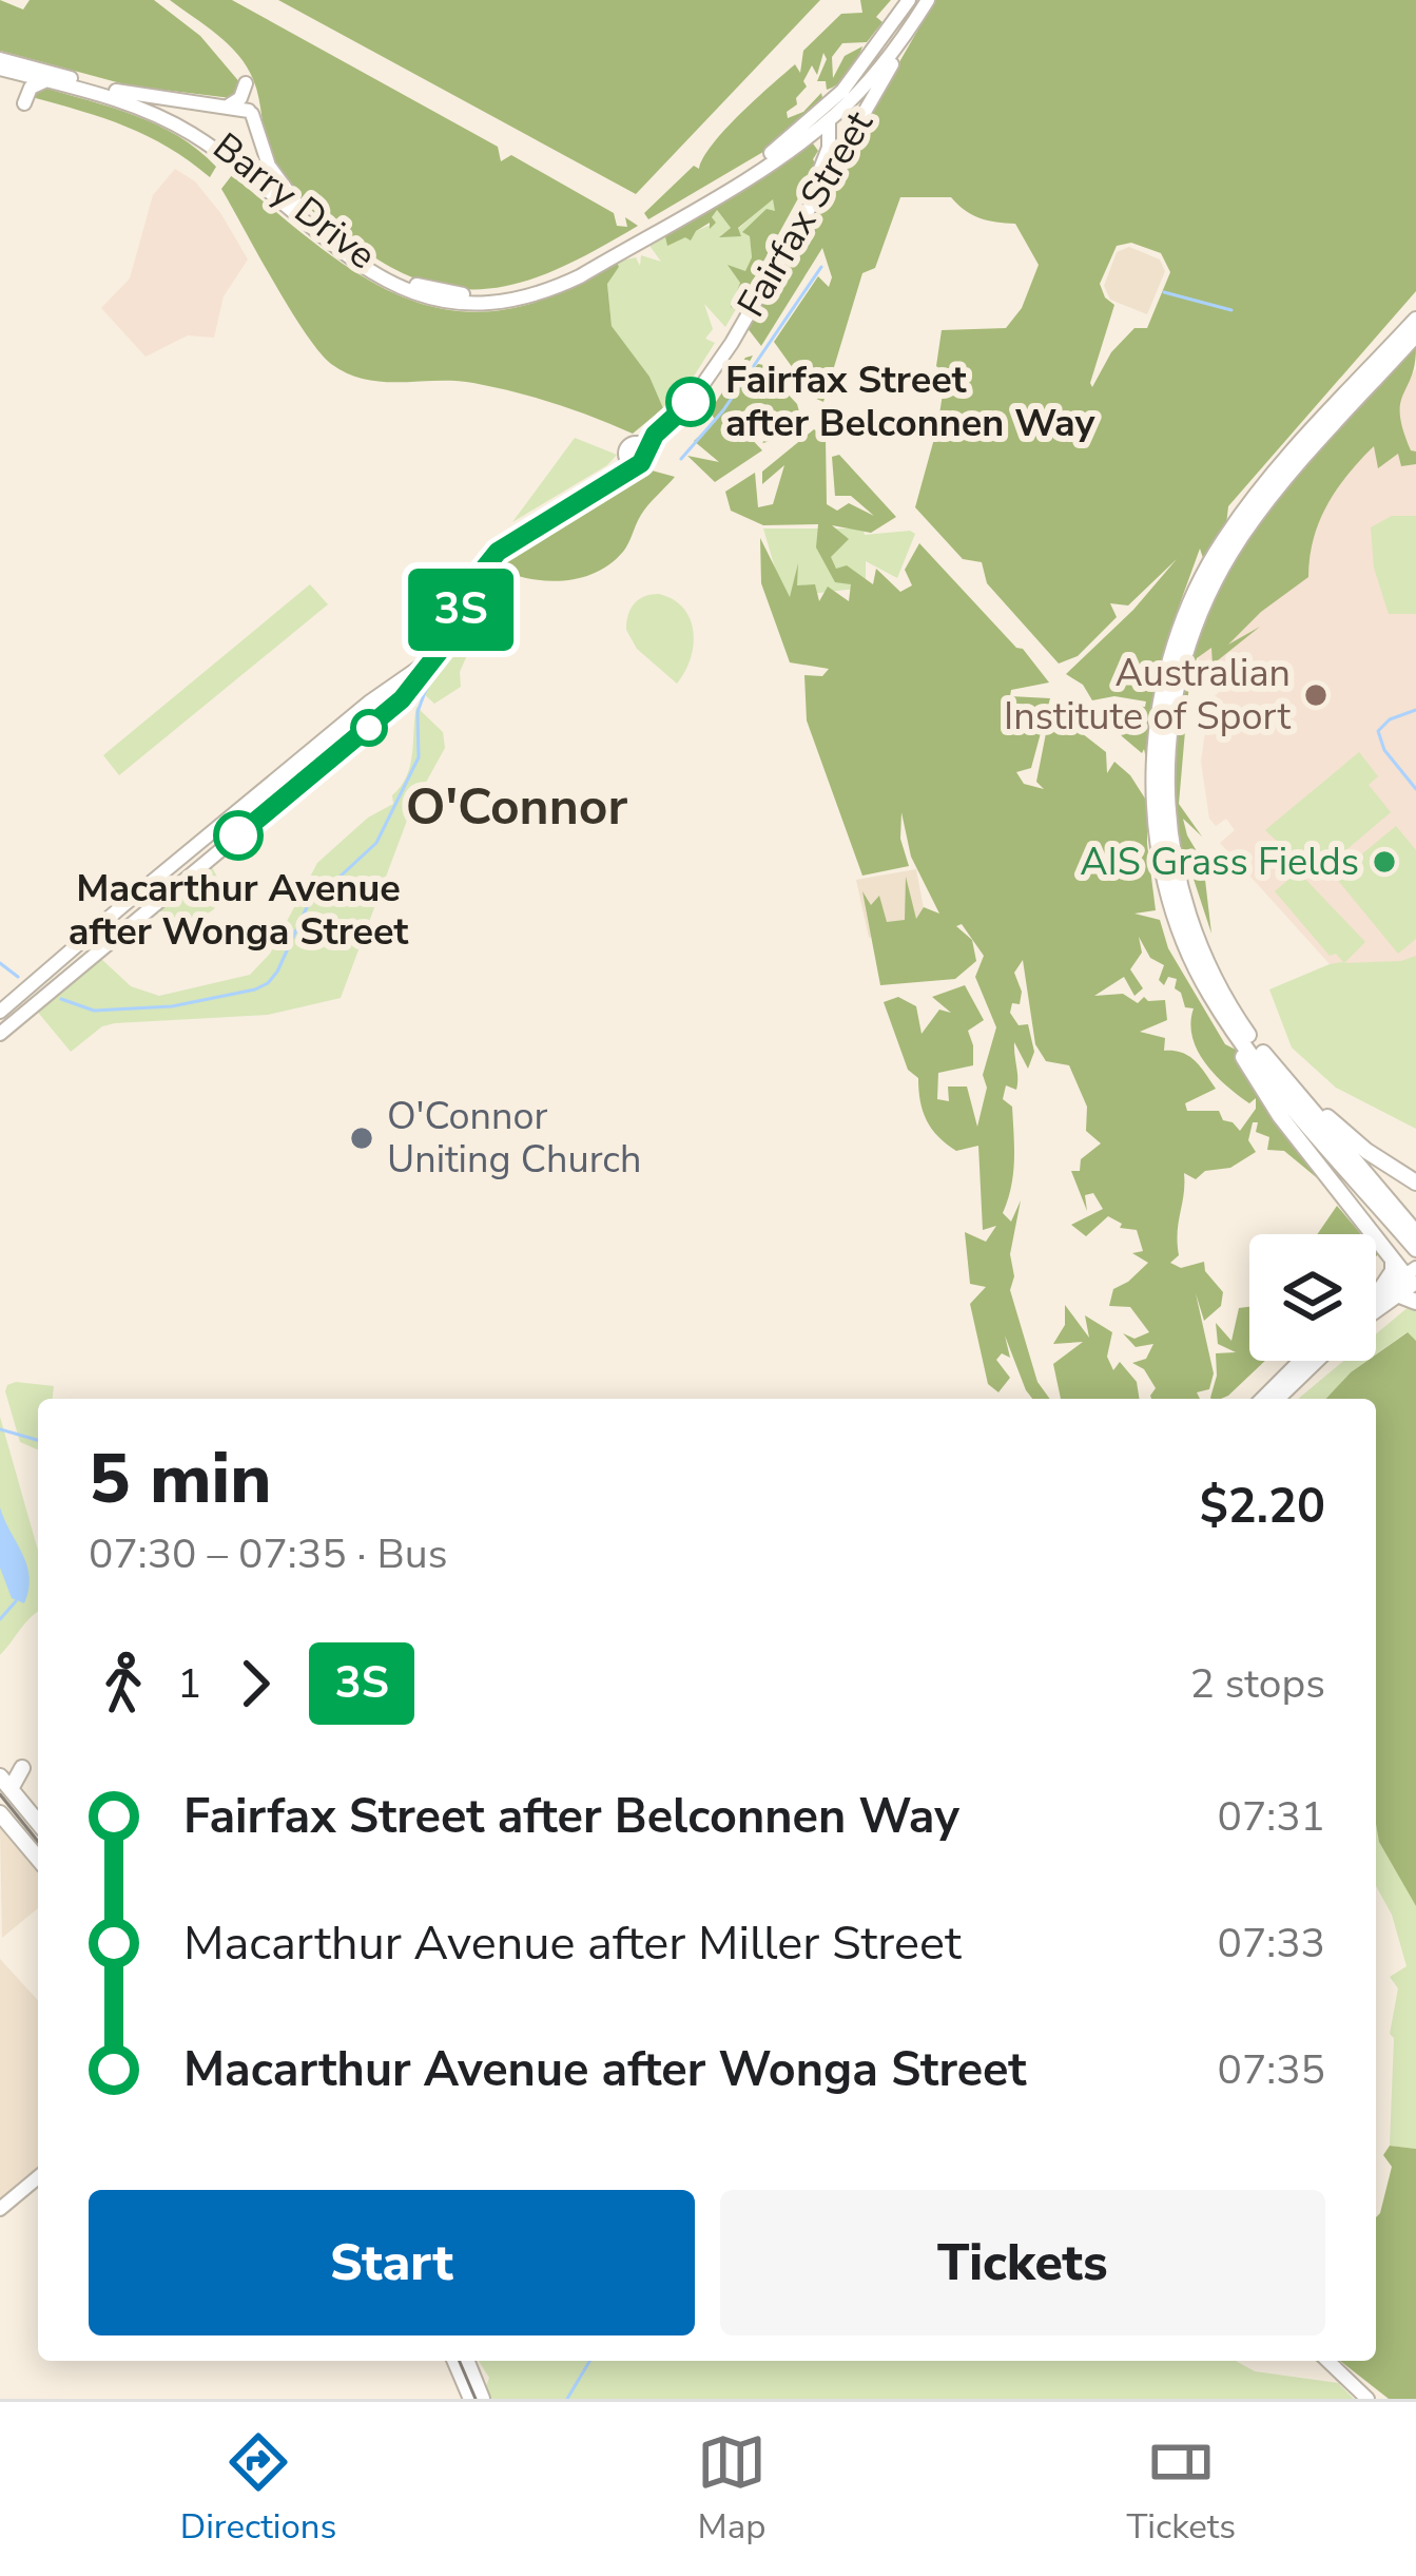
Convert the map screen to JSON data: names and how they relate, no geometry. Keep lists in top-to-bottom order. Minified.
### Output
{"streets":{"main road":["Barry Drive","Fairfax Street"]},"districts":["O'Connor"],"places":["Fairfax Street after Belconnen Way","Australian Institute of Sport","Macarthur Avenue after Wonga Street","AIS Grass Fields","O'Connor Uniting Church"],"lines":["bus line 3S"],"page":{"on_map":"3S","heading":["5 min","07:30 – 07:35 · Bus","$2.20"],"legs":["1","3S","2 stops"],"list":[{"name":"Fairfax Street after Belconnen Way","value":"07:31"},{"name":"Macarthur Avenue after Miller Street","value":"07:33"},{"name":"Macarthur Avenue after Wonga Street","value":"07:35"}],"buttons":["Start","Tickets"],"tabs":["Directions","Map","Tickets"]}}
